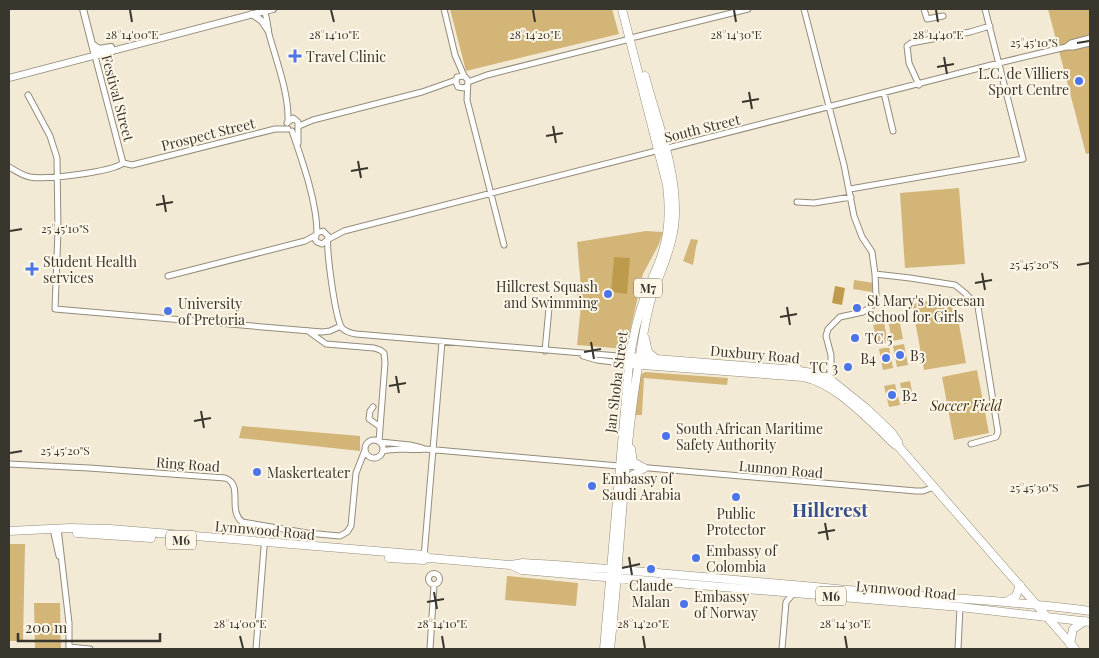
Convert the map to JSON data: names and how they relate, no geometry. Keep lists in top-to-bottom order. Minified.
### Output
{"streets":{"main road":["M7","Duxbury Road","Jan Shoba Street","Lynnwood Road","M6"],"street":["Festival Street","South Street","Prospect Street","Ring Road","Lunnon Road"]},"crossings":[["Festival Street","Prospect Street"],["South Street","Jan Shoba Street"],["Duxbury Road","Jan Shoba Street"],["Duxbury Road","Lunnon Road"],["Duxbury Road","Lynnwood Road"],["Jan Shoba Street","Lunnon Road"],["Jan Shoba Street","Lynnwood Road"],["Ring Road","Lunnon Road"]],"districts":["Hillcrest"],"parks":["Soccer Field"],"places":{"health":["Travel Clinic","Student Health services"],"other":["L.C. de Villiers Sport Centre","Hillcrest Squash and Swimming","St Mary's Diocesan School for Girls","University of Pretoria","TC 5","B3","B4","TC 3","B2","South African Maritime Safety Authority","Maskerteater","Embassy of Saudi Arabia","Public Protector","Embassy of Colombia","Claude Malan","Embassy of Norway"]},"scale_bar":"200 m","coordinates":["28°14'00\"E","28°14'10\"E","28°14'20\"E","28°14'30\"E","28°14'40\"E","25°45'10\"S","25°45'20\"S","25°45'30\"S"]}
